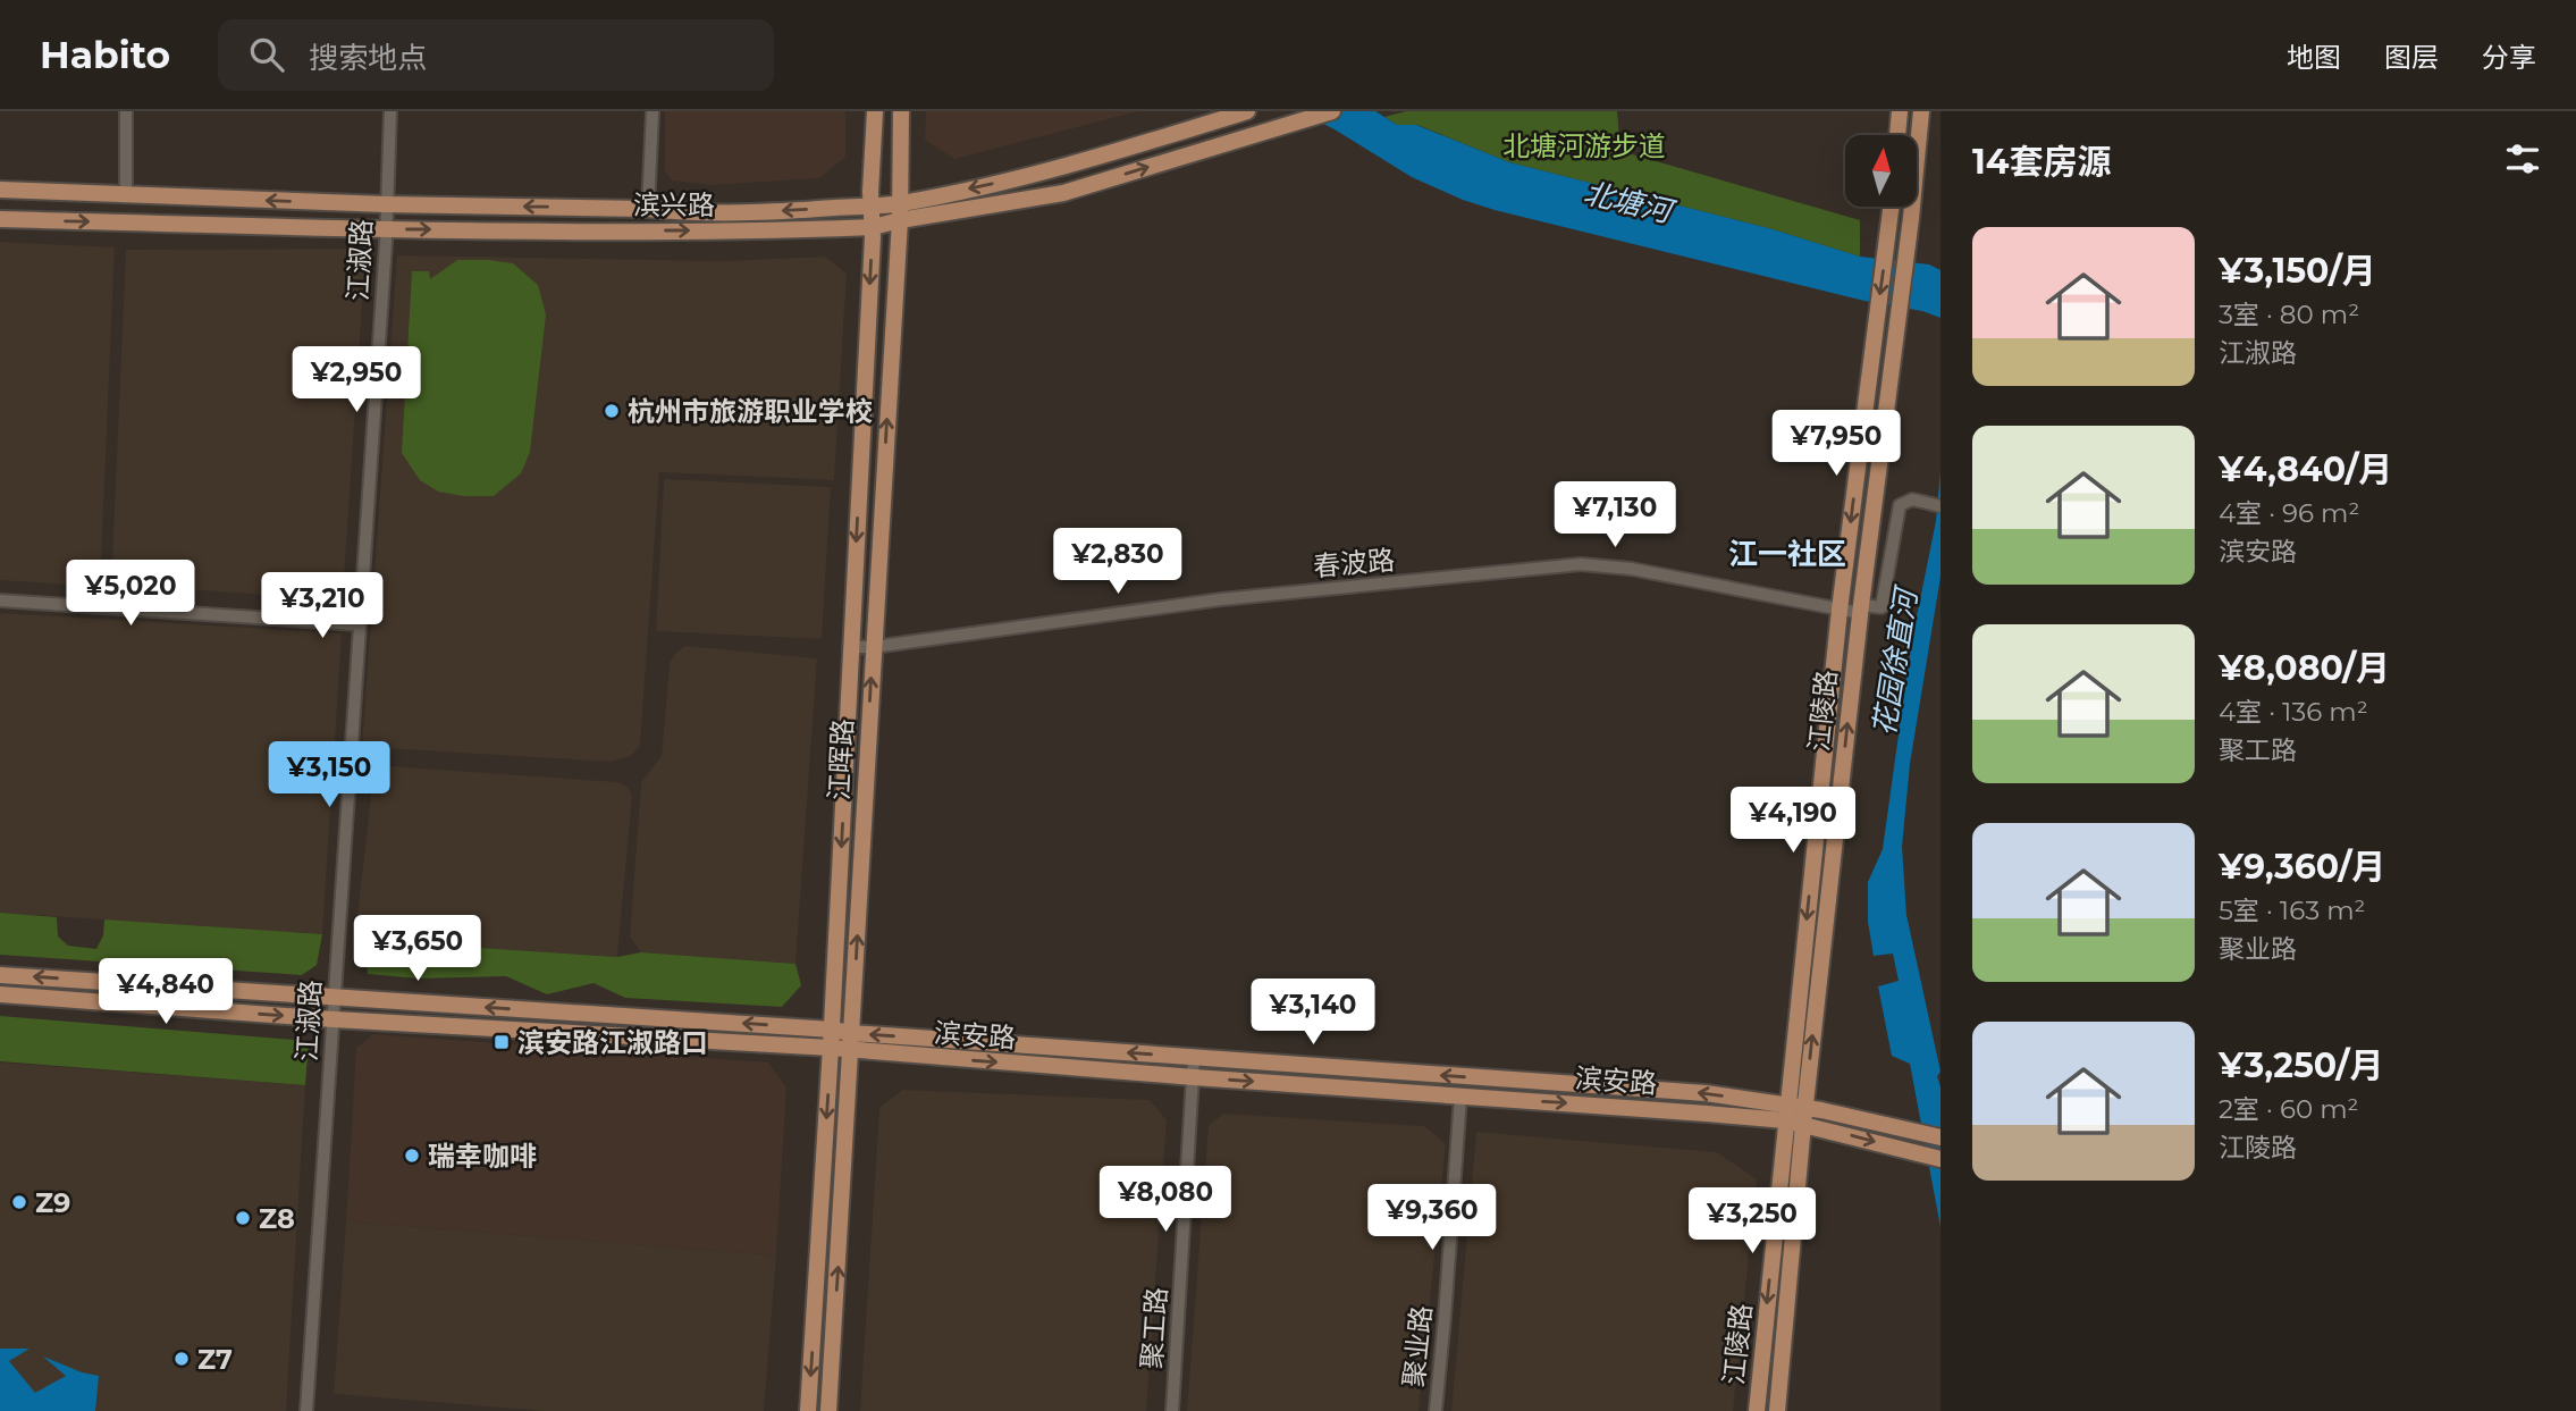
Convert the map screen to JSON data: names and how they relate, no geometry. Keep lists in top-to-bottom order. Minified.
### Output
{"streets":{"main road":["滨兴路","江陵路","江晖路","滨安路"],"street":["江淑路","春波路","聚工路","聚业路"]},"crossings":[["滨兴路","江淑路"],["滨兴路","江晖路"],["江淑路","滨安路"],["春波路","江陵路"],["春波路","江晖路"],["江陵路","滨安路"],["江晖路","滨安路"],["滨安路","聚工路"],["滨安路","聚业路"]],"districts":["江一社区"],"water":["北塘河","花园徐直河"],"parks":["北塘河游步道"],"places":{"other":["杭州市旅游职业学校","瑞幸咖啡","Z9","Z8","Z7"],"transit":["滨安路江淑路口"]},"north":"top","page":{"header":"Habito","search":"搜索地点","nav":["地图","图层","分享"],"heading":"14套房源","list":[{"name":"¥3,150/月","note":"3室 · 80 m² · 江淑路"},{"name":"¥4,840/月","note":"4室 · 96 m² · 滨安路"},{"name":"¥8,080/月","note":"4室 · 136 m² · 聚工路"},{"name":"¥9,360/月","note":"5室 · 163 m² · 聚业路"},{"name":"¥3,250/月","note":"2室 · 60 m² · 江陵路"}],"price":["¥2,950","¥7,950","¥7,130","¥2,830","¥5,020","¥3,210","¥3,150","¥4,190","¥3,650","¥4,840","¥3,140","¥8,080","¥9,360","¥3,250"]}}
